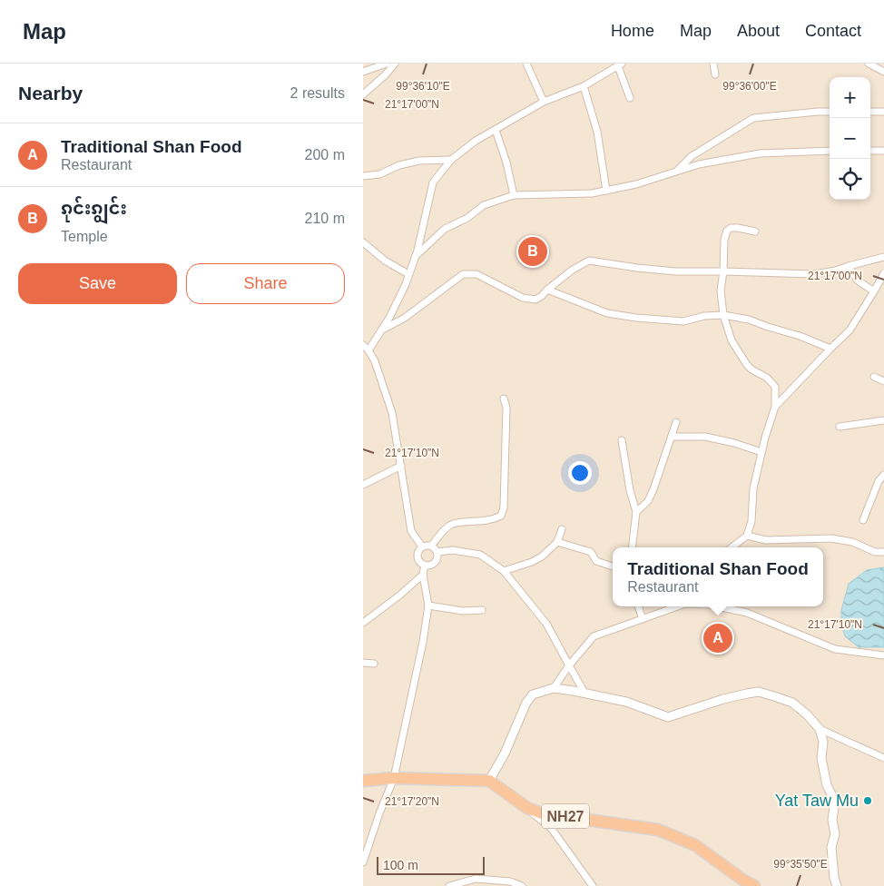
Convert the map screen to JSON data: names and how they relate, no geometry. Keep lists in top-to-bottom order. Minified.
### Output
{"streets":{"highway":["NH27"]},"places":["Yat Taw Mu"],"scale_bar":"100 m","page":{"header":"Map","nav":["Home","Map","About","Contact"],"heading":["Nearby","2 results"],"map_buttons":["+","−"],"list":[{"mark":"A","name":"Traditional Shan Food","note":"Restaurant","value":"200 m"},{"mark":"B","name":"ၵုင်းၵျွင်း","note":"Temple","value":"210 m"}],"pins":["B","A"],"buttons":["Save","Share"],"popup":["Traditional Shan Food","Restaurant"],"scale":"100 m"},"coordinates":["99°36'10\"E","99°36'00\"E","21°17'00\"N","21°17'10\"N","21°17'20\"N","99°35'50\"E"]}
